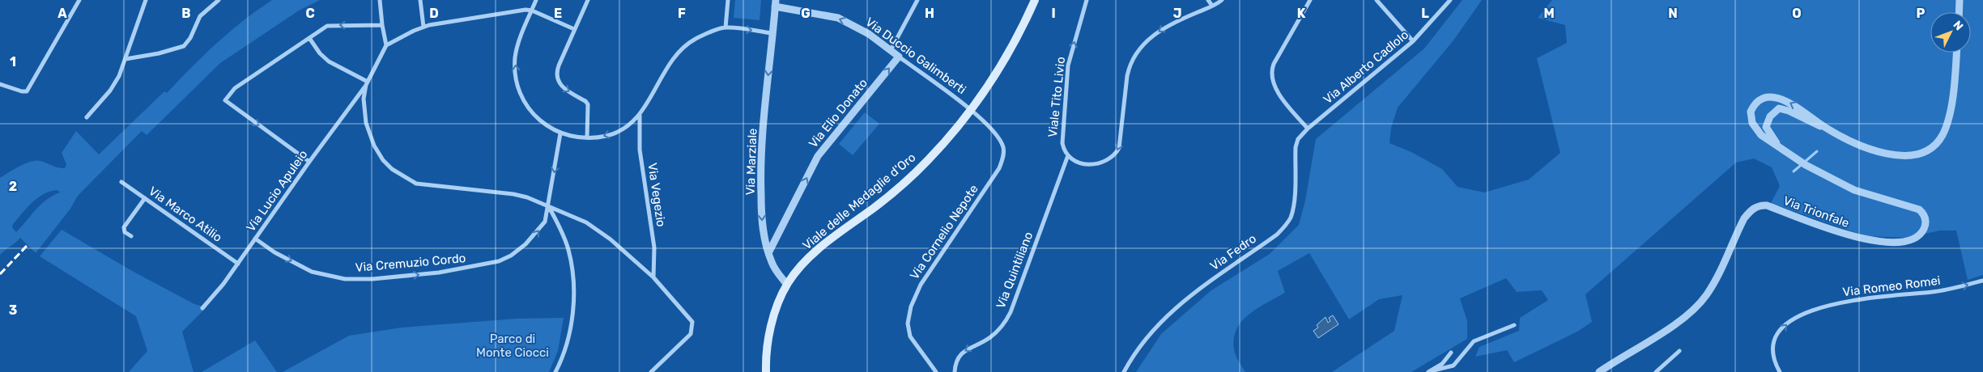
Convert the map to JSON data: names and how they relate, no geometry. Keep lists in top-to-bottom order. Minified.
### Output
{"streets":{"main road":["Viale delle Medaglie d'Oro"],"street":["Via Duccio Galimberti","Via Alberto Cadlolo","Viale Tito Livio","Via Elio Donato","Via Marziale","Via Lucio Apuleio","Via Vegezio","Via Trionfale","Via Marco Atilio","Via Cornelio Nepote","Via Fedro","Via Cremuzio Cordo","Via Quintiliano","Via Romeo Romei"]},"crossings":[["Via Duccio Galimberti","Via Elio Donato"],["Via Duccio Galimberti","Via Marziale"],["Via Duccio Galimberti","Viale delle Medaglie d'Oro"],["Via Duccio Galimberti","Via Cornelio Nepote"],["Via Alberto Cadlolo","Via Fedro"],["Viale Tito Livio","Via Quintiliano"],["Via Elio Donato","Via Marziale"],["Via Marziale","Viale delle Medaglie d'Oro"],["Via Lucio Apuleio","Via Marco Atilio"],["Via Lucio Apuleio","Via Cremuzio Cordo"],["Viale delle Medaglie d'Oro","Via Cornelio Nepote"]],"one_way":["Via Duccio Galimberti","Viale Tito Livio","Via Elio Donato","Via Marziale","Via Quintiliano","Via Romeo Romei"],"parks":["Parco di Monte Ciocci"],"north":"top right","grid":{"columns":["A","B","C","D","E","F","G","H","I","J","K","L","M","N","O","P"],"rows":["1","2","3"]}}
